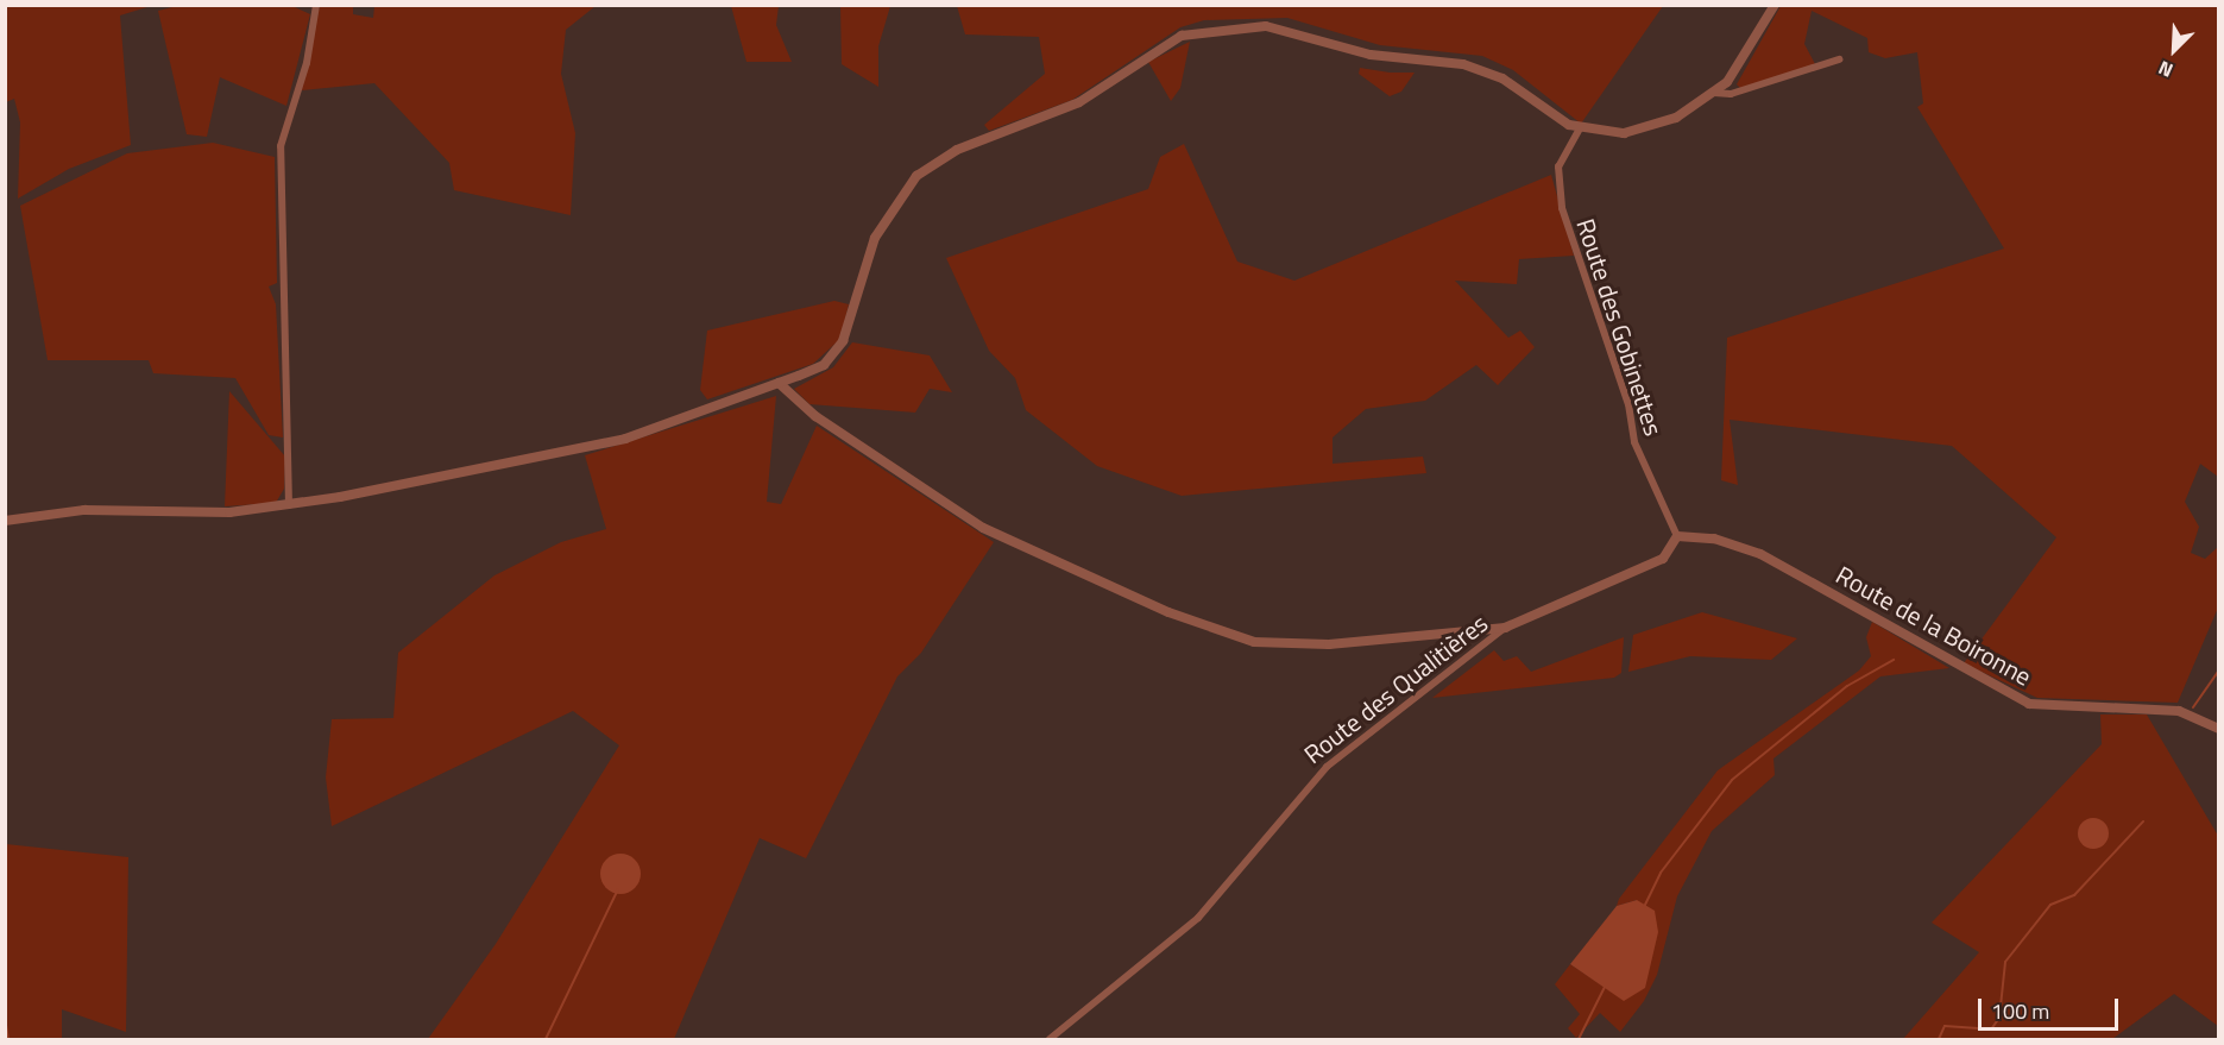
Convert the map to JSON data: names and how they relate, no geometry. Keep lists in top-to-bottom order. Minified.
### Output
{"streets":{"street":["Route des Gobinettes","Route de la Boironne","Route des Qualitières"]},"crossings":[["Route des Gobinettes","Route de la Boironne"],["Route des Gobinettes","Route des Qualitières"],["Route de la Boironne","Route des Qualitières"]],"scale_bar":"100 m","north":"bottom left"}
